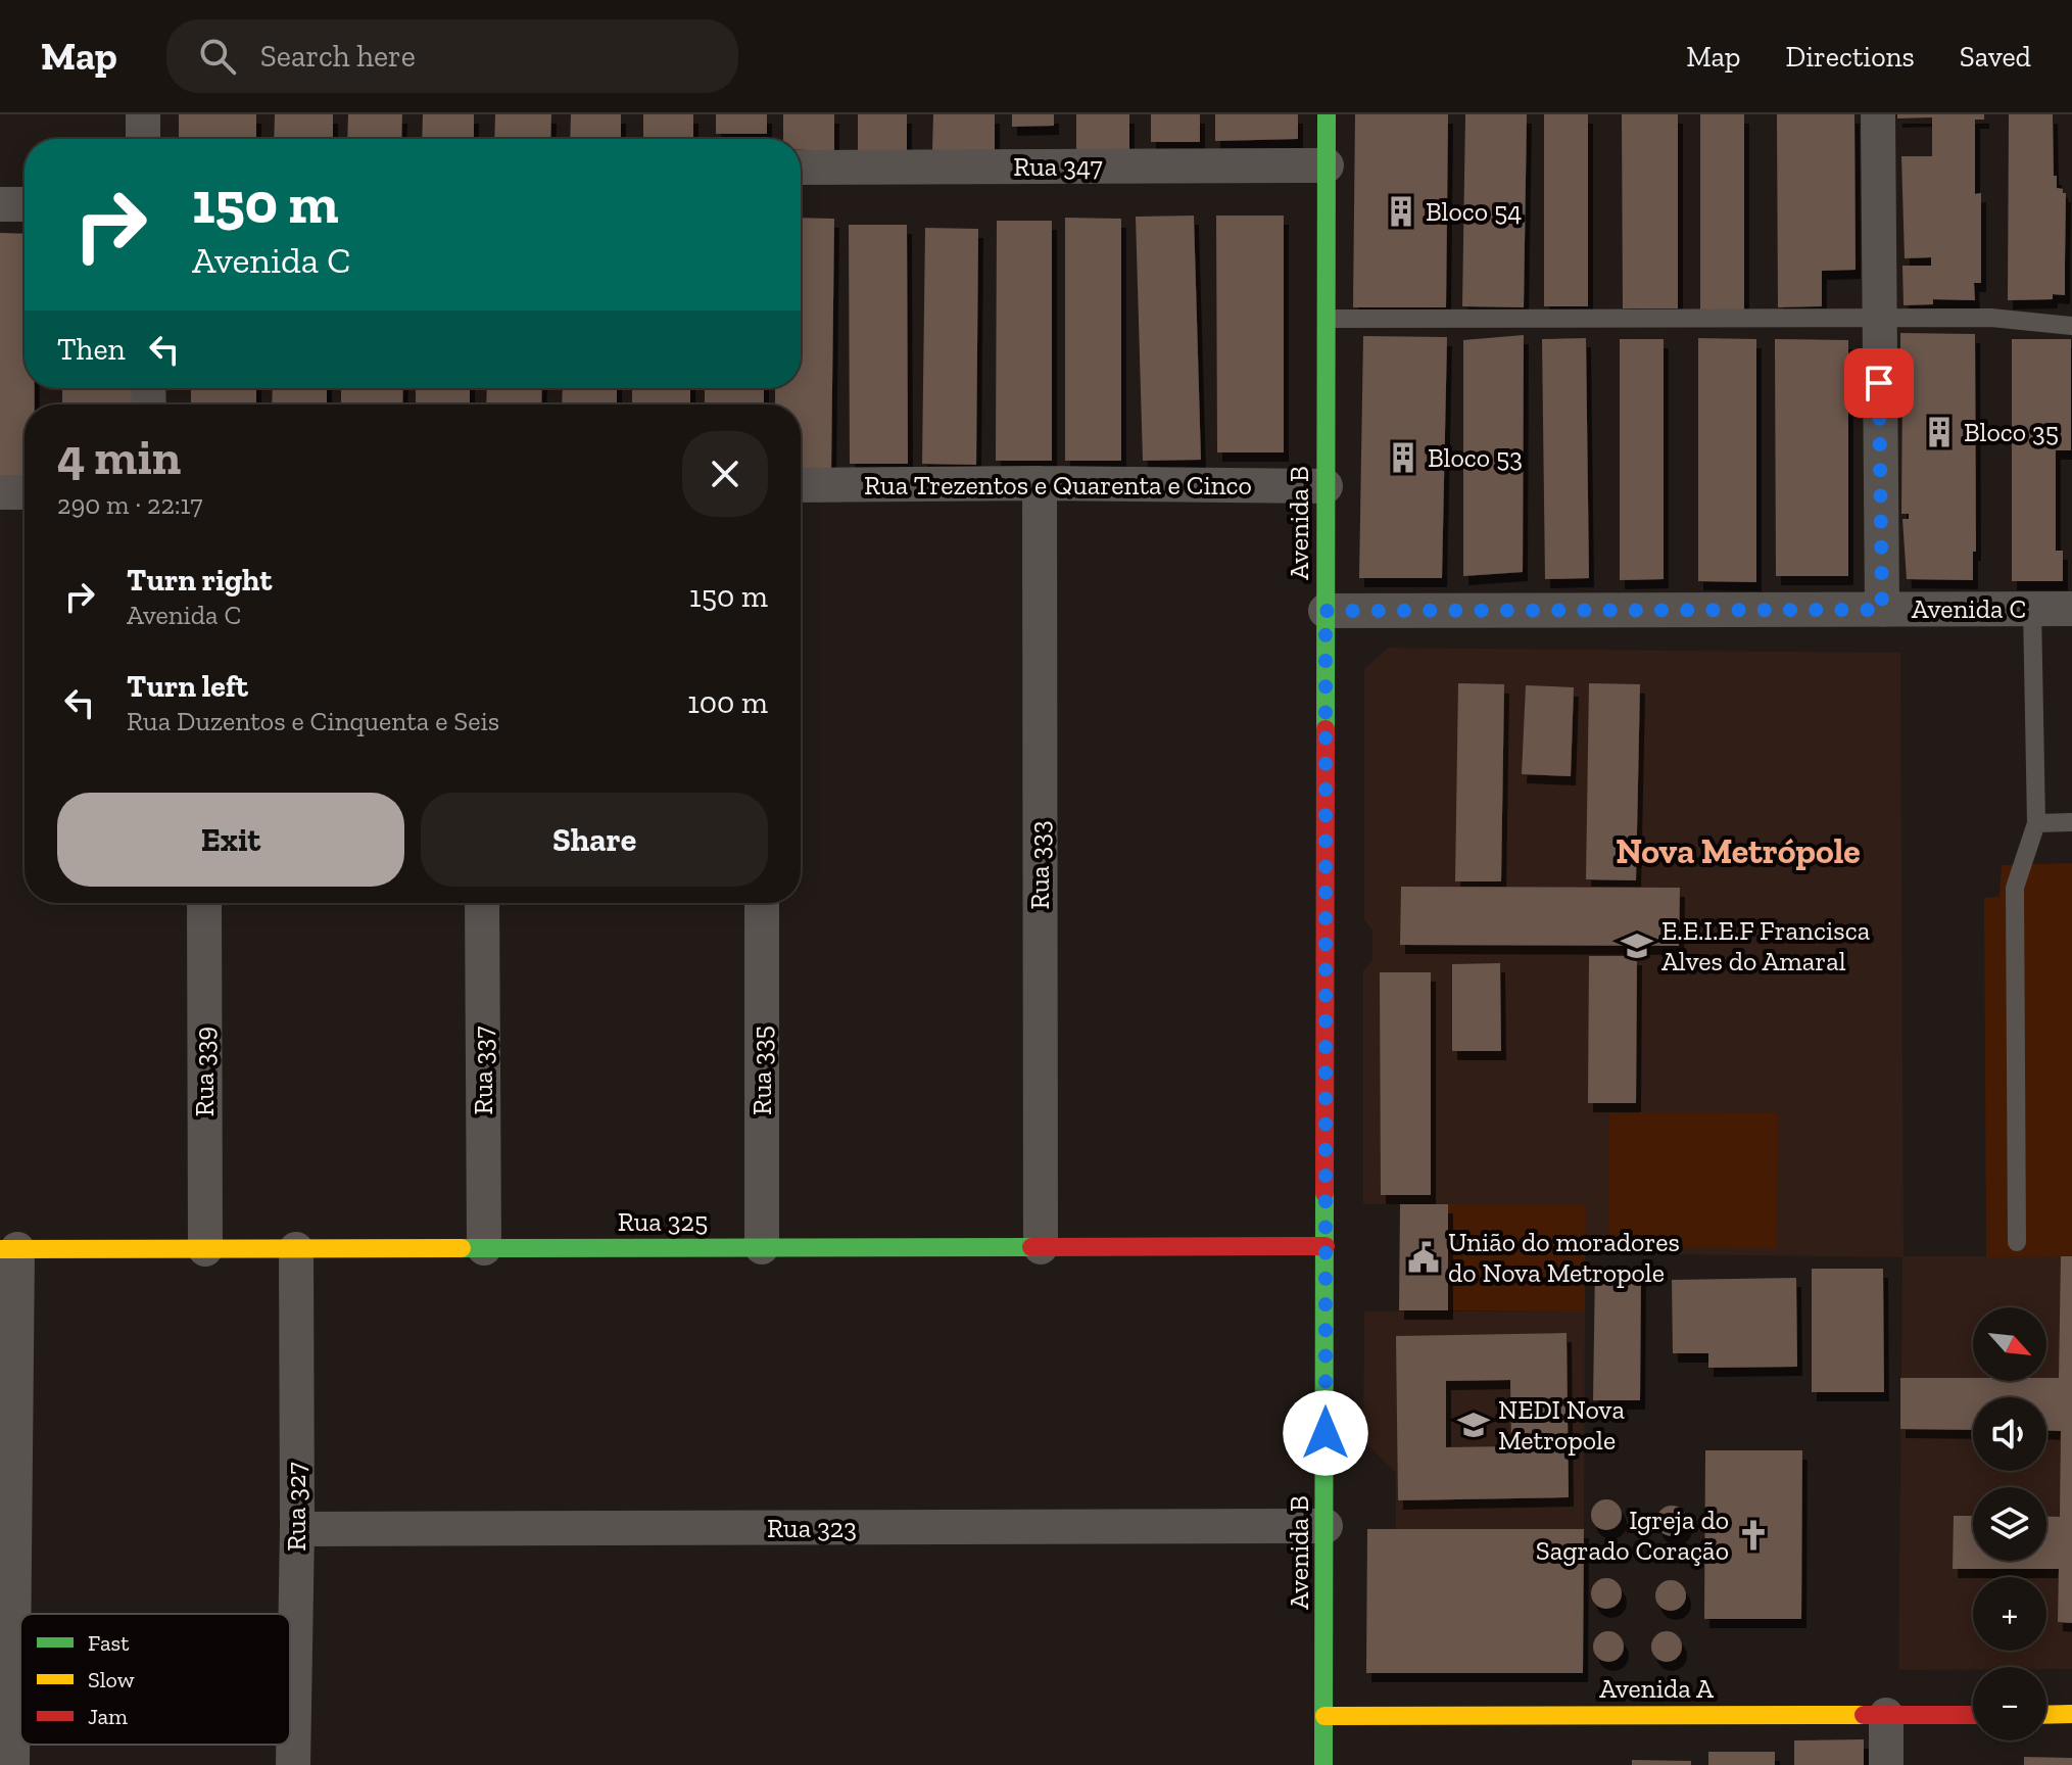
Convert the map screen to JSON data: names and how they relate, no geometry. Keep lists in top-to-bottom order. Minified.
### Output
{"streets":{"street":["Rua 347","Rua Trezentos e Quarenta e Cinco","Avenida B","Avenida C","Rua 333","Rua 337","Rua 335","Rua 339","Rua 325","Rua 327","Rua 323","Avenida A"]},"crossings":[["Rua 347","Avenida B"],["Rua Trezentos e Quarenta e Cinco","Avenida B"],["Rua Trezentos e Quarenta e Cinco","Rua 333"],["Avenida B","Avenida C"],["Avenida B","Rua 325"],["Avenida B","Rua 323"],["Avenida B","Avenida A"],["Rua 333","Rua 325"],["Rua 337","Rua 325"],["Rua 335","Rua 325"],["Rua 339","Rua 325"],["Rua 325","Rua 327"],["Rua 327","Rua 323"]],"districts":["Nova Metrópole"],"places":{"building":["Bloco 54","Bloco 35","Bloco 53"],"school or university":["E.E.I.E.F Francisca Alves do Amaral","NEDI Nova Metropole"],"public building":["União do moradores do Nova Metropole"],"church":["Igreja do Sagrado Coração"]},"legend":["Fast","Slow","Jam"],"north":"bottom right","page":{"header":"Map","search":"Search here","nav":["Map","Directions","Saved"],"turn":["150 m","Avenida C"],"then":"Then","heading":["4 min","290 m · 22:17"],"list":[{"name":"Turn right","note":"Avenida C","value":"150 m"},{"name":"Turn left","note":"Rua Duzentos e Cinquenta e Seis","value":"100 m"}],"buttons":["Exit","Share"],"map_buttons":["+","−"]}}
